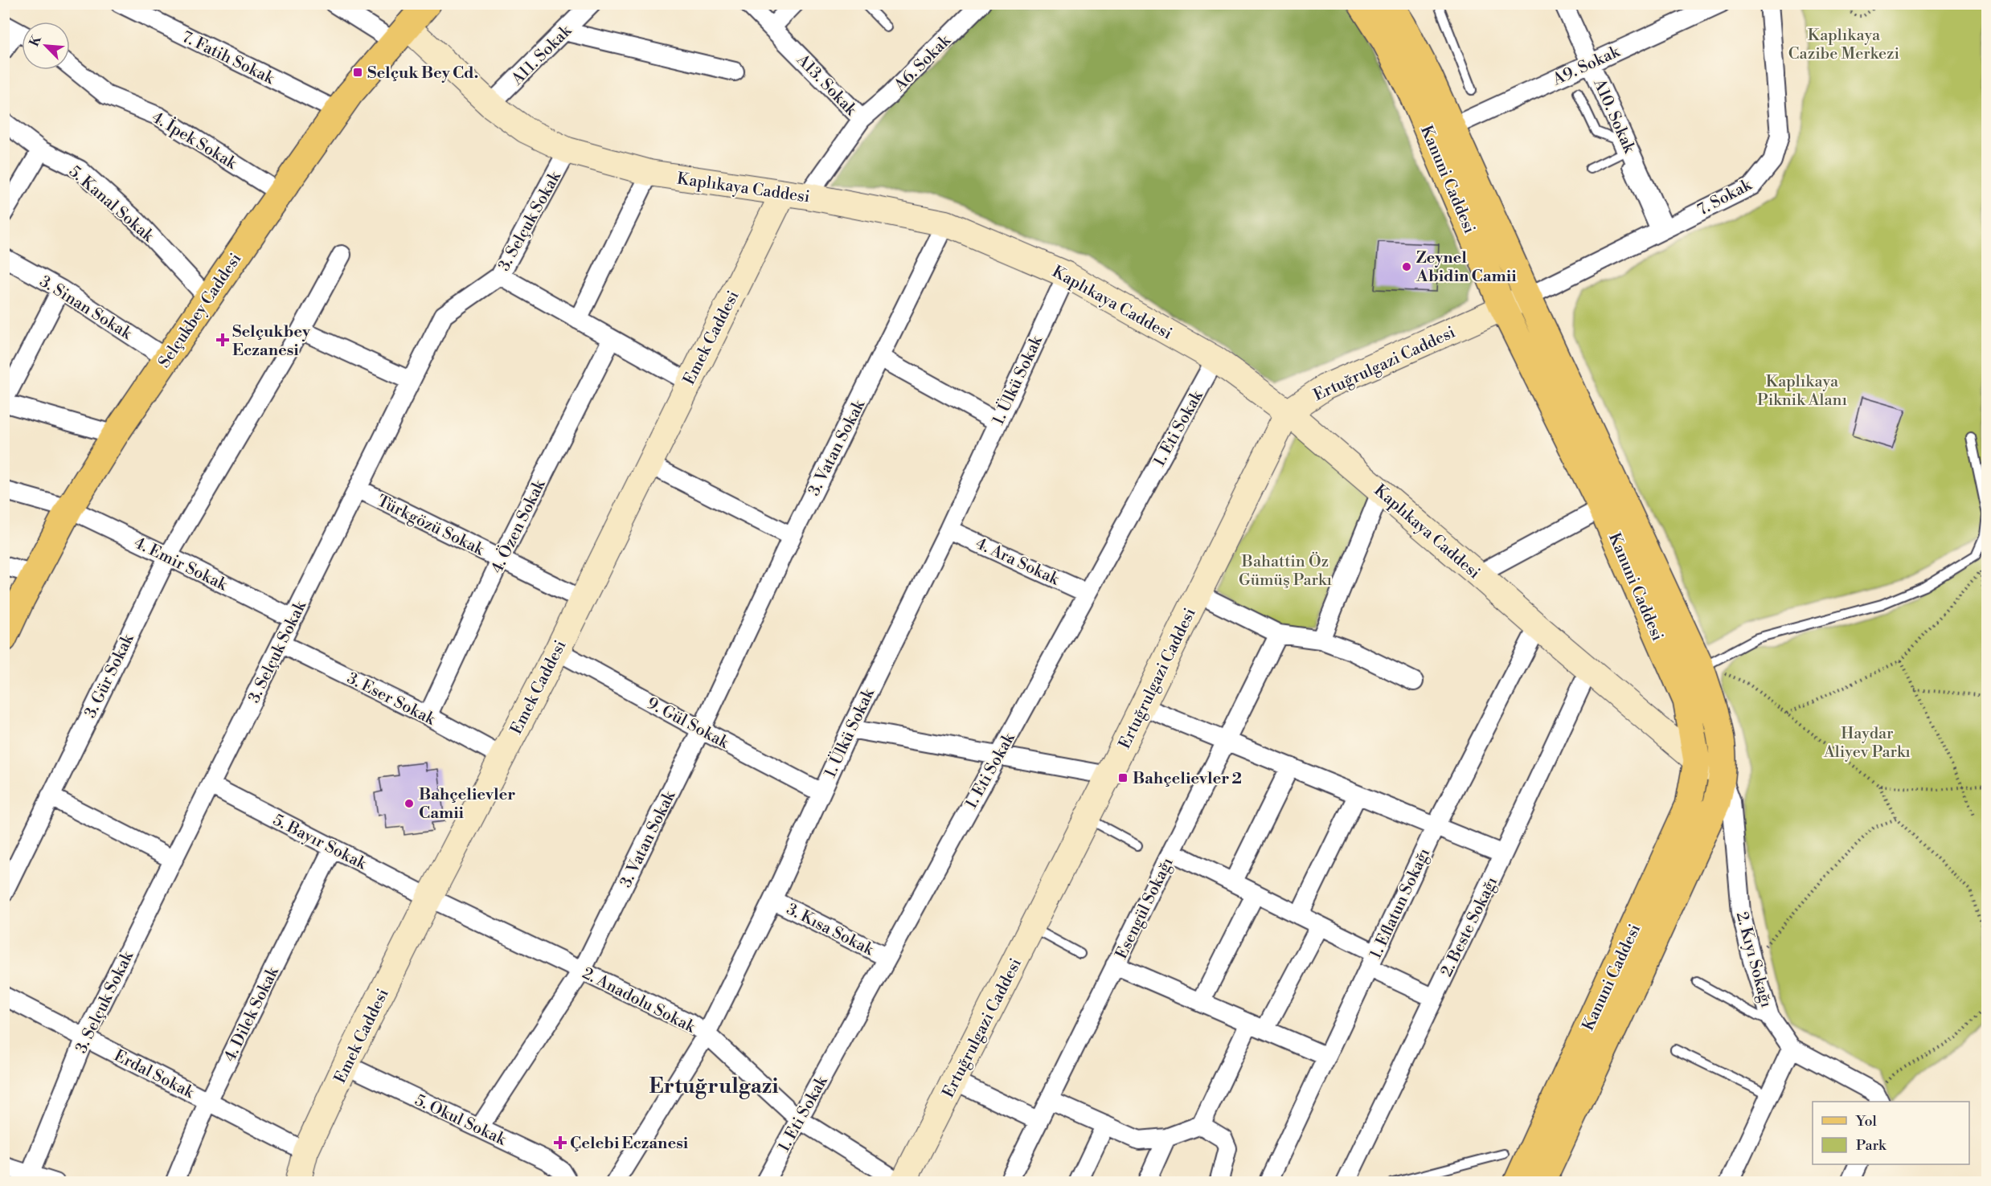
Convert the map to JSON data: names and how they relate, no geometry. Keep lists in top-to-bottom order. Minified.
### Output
{"streets":{"main road":["Kanuni Caddesi","Kaplıkaya Caddesi","Selçukbey Caddesi","Emek Caddesi","Ertuğrulgazi Caddesi"],"street":["A11. Sokak","7. Fatih Sokak","A6. Sokak","A9. Sokak","A13. Sokak","A10. Sokak","4. İpek Sokak","7. Sokak","5. Kanal Sokak","3. Selçuk Sokak","3. Sinan Sokak","1. Ülkü Sokak","1. Eti Sokak","3. Vatan Sokak","Türkgözü Sokak","4. Özen Sokak","4. Ara Sokak","4. Emir Sokak","3. Gür Sokak","3. Eser Sokak","9. Gül Sokak","5. Bayır Sokak","1. Eflatun Sokağı","Esengül Sokağı","2. Beste Sokağı","3. Kısa Sokak","2. Kıyı Sokağı","2. Anadolu Sokak","4. Dilek Sokak","Erdal Sokak","5. Okul Sokak"]},"crossings":[["A11. Sokak","Kaplıkaya Caddesi"],["7. Fatih Sokak","Selçukbey Caddesi"],["A6. Sokak","A13. Sokak"],["A9. Sokak","A10. Sokak"],["A9. Sokak","Kanuni Caddesi"],["A13. Sokak","Kaplıkaya Caddesi"],["A10. Sokak","7. Sokak"],["4. İpek Sokak","Selçukbey Caddesi"],["Kanuni Caddesi","Kaplıkaya Caddesi"],["Kanuni Caddesi","7. Sokak"],["Kanuni Caddesi","Ertuğrulgazi Caddesi"],["Kanuni Caddesi","2. Kıyı Sokağı"],["Kaplıkaya Caddesi","3. Selçuk Sokak"],["Kaplıkaya Caddesi","Selçukbey Caddesi"],["Kaplıkaya Caddesi","Emek Caddesi"],["Kaplıkaya Caddesi","Ertuğrulgazi Caddesi"],["Kaplıkaya Caddesi","1. Ülkü Sokak"],["Kaplıkaya Caddesi","1. Eti Sokak"],["Kaplıkaya Caddesi","3. Vatan Sokak"],["Kaplıkaya Caddesi","1. Eflatun Sokağı"],["Kaplıkaya Caddesi","2. Beste Sokağı"],["Kaplıkaya Caddesi","2. Kıyı Sokağı"],["7. Sokak","Ertuğrulgazi Caddesi"],["5. Kanal Sokak","Selçukbey Caddesi"],["3. Selçuk Sokak","Türkgözü Sokak"],["3. Selçuk Sokak","4. Emir Sokak"],["3. Selçuk Sokak","3. Eser Sokak"],["3. Selçuk Sokak","5. Bayır Sokak"],["3. Selçuk Sokak","Erdal Sokak"],["3. Sinan Sokak","Selçukbey Caddesi"],["Selçukbey Caddesi","4. Emir Sokak"],["Emek Caddesi","Türkgözü Sokak"],["Emek Caddesi","3. Eser Sokak"],["Emek Caddesi","9. Gül Sokak"],["Emek Caddesi","5. Bayır Sokak"],["Emek Caddesi","2. Anadolu Sokak"],["Emek Caddesi","Erdal Sokak"],["Emek Caddesi","5. Okul Sokak"],["Ertuğrulgazi Caddesi","2. Anadolu Sokak"],["1. Ülkü Sokak","4. Ara Sokak"],["1. Ülkü Sokak","9. Gül Sokak"],["1. Ülkü Sokak","3. Kısa Sokak"],["1. Ülkü Sokak","2. Anadolu Sokak"],["1. Eti Sokak","4. Ara Sokak"],["1. Eti Sokak","3. Kısa Sokak"],["1. Eti Sokak","2. Anadolu Sokak"],["3. Vatan Sokak","9. Gül Sokak"],["3. Vatan Sokak","2. Anadolu Sokak"],["3. Vatan Sokak","5. Okul Sokak"],["Türkgözü Sokak","4. Özen Sokak"],["4. Özen Sokak","3. Eser Sokak"],["4. Emir Sokak","3. Gür Sokak"],["5. Bayır Sokak","2. Anadolu Sokak"],["5. Bayır Sokak","4. Dilek Sokak"],["4. Dilek Sokak","Erdal Sokak"]],"districts":["Ertuğrulgazi"],"parks":["Kaplıkaya Cazibe Merkezi","Kaplıkaya Piknik Alanı","Bahattin Öz Gümüş Parkı","Haydar Aliyev Parkı"],"places":{"transit":["Selçuk Bey Cd.","Bahçelievler 2"],"other":["Zeynel Abidin Camii","Bahçelievler Camii"],"health":["Selçukbey Eczanesi","Çelebi Eczanesi"]},"legend":["Yol","Park"],"north":"top left"}
